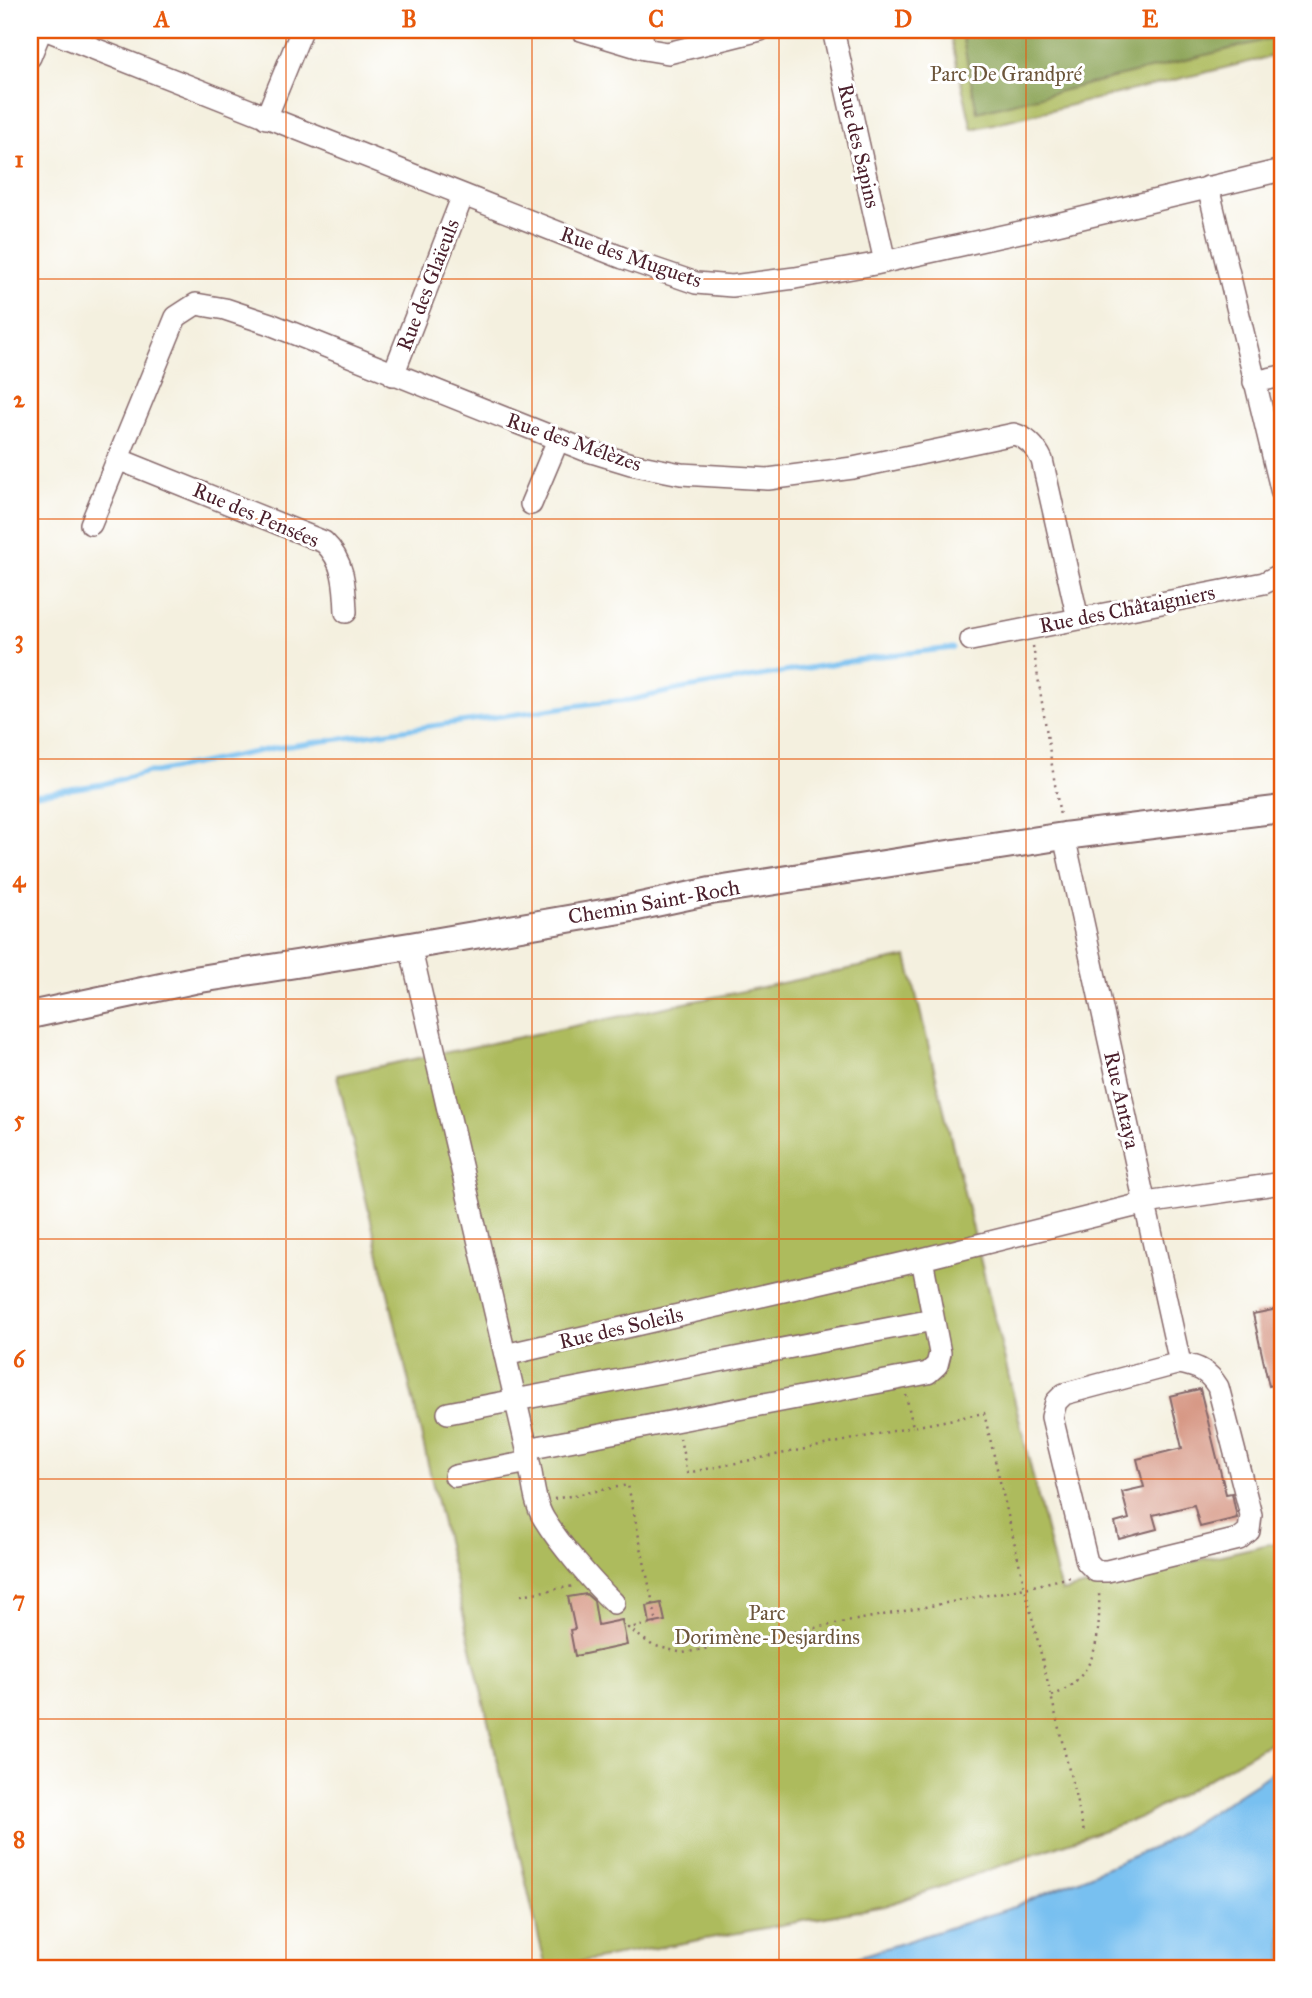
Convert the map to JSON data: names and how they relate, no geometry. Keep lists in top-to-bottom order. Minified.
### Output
{"streets":{"main road":["Chemin Saint-Roch"],"street":["Rue des Sapins","Rue des Muguets","Rue des Glaïeuls","Rue des Mélèzes","Rue des Pensées","Rue des Châtaigniers","Rue Antaya","Rue des Soleils"]},"crossings":[["Rue des Sapins","Rue des Muguets"],["Rue des Muguets","Rue des Glaïeuls"],["Rue des Glaïeuls","Rue des Mélèzes"],["Rue des Mélèzes","Rue des Pensées"],["Rue des Mélèzes","Rue des Châtaigniers"],["Chemin Saint-Roch","Rue Antaya"],["Rue Antaya","Rue des Soleils"]],"parks":["Parc De Grandpré","Parc Dorimène-Desjardins"],"grid":{"columns":["A","B","C","D","E"],"rows":["1","2","3","4","5","6","7","8"]}}
